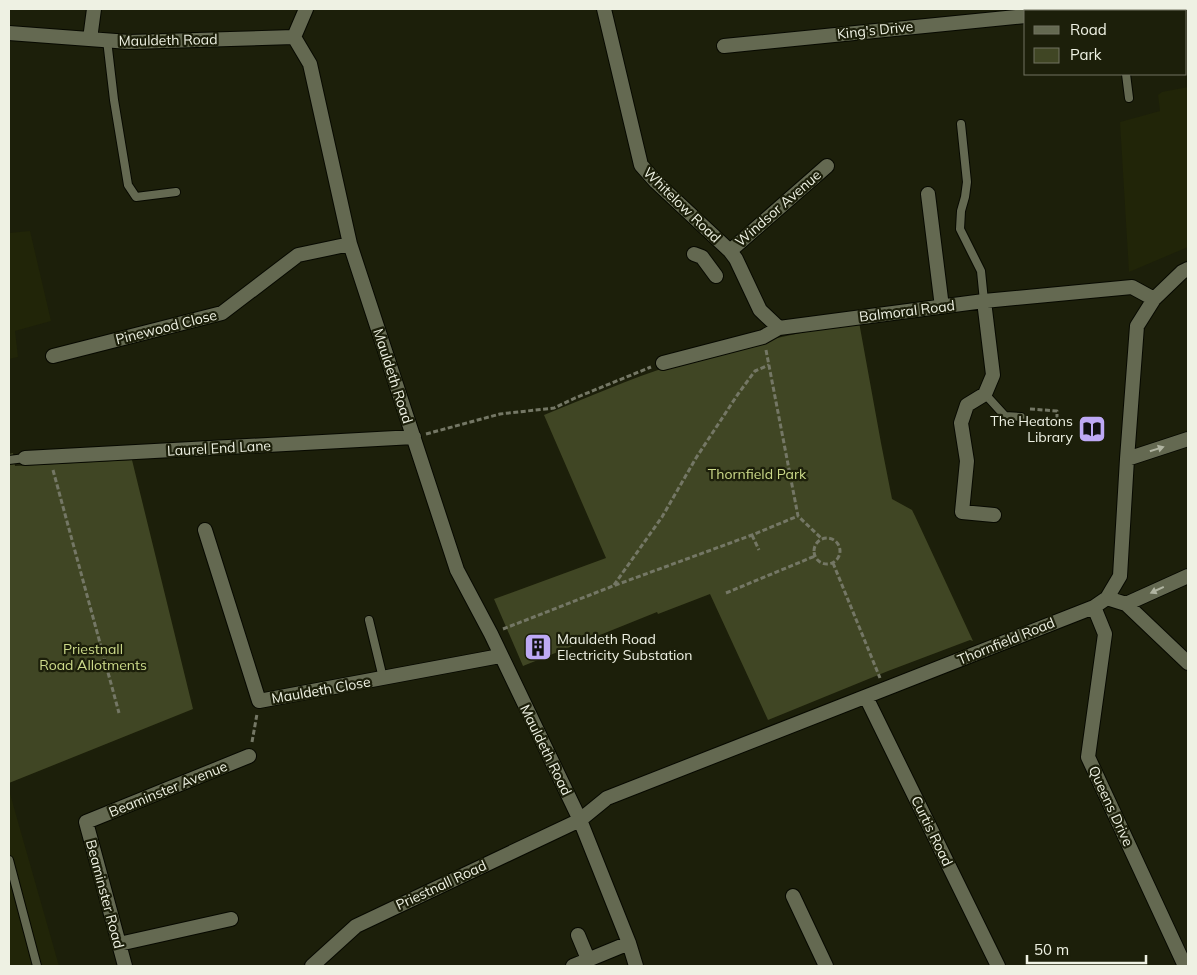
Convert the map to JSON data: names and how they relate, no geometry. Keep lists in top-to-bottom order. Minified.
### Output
{"streets":{"street":["King's Drive","Mauldeth Road","Whitelow Road","Windsor Avenue","Balmoral Road","Pinewood Close","Laurel End Lane","Thornfield Road","Mauldeth Close","Beaminster Avenue","Queens Drive","Curtis Road","Priestnall Road","Beaminster Road"]},"crossings":[["Mauldeth Road","Pinewood Close"],["Mauldeth Road","Laurel End Lane"],["Mauldeth Road","Thornfield Road"],["Mauldeth Road","Mauldeth Close"],["Mauldeth Road","Priestnall Road"],["Whitelow Road","Windsor Avenue"],["Whitelow Road","Balmoral Road"],["Balmoral Road","Thornfield Road"],["Thornfield Road","Queens Drive"],["Thornfield Road","Curtis Road"],["Thornfield Road","Priestnall Road"],["Beaminster Avenue","Beaminster Road"]],"parks":["Thornfield Park","Priestnall Road Allotments"],"places":{"library":["The Heatons Library"],"building":["Mauldeth Road Electricity Substation"]},"legend":["Road","Park"],"scale_bar":"50 m"}
